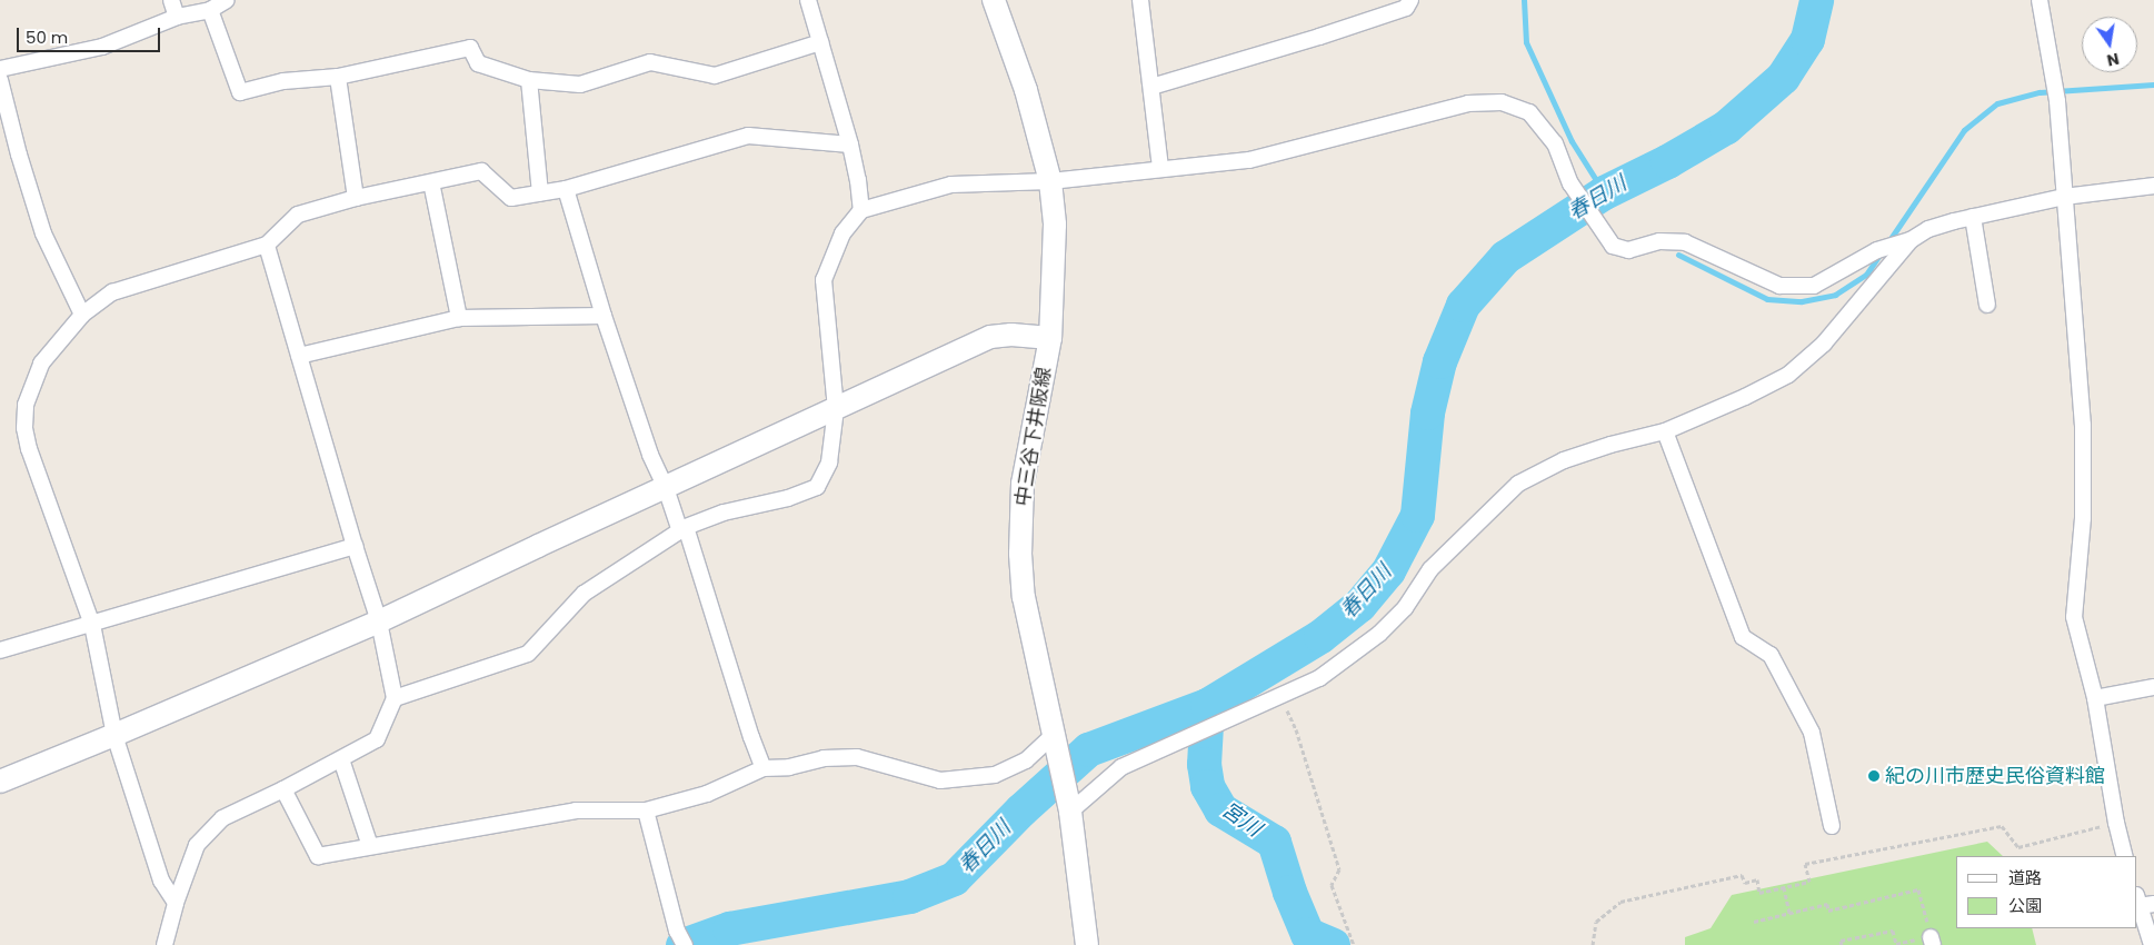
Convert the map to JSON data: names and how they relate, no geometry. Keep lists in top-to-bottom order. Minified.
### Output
{"streets":{"street":["中三谷下井阪線"]},"water":["春日川","宮川"],"places":["紀の川市歴史民俗資料館"],"legend":["道路","公園"],"scale_bar":"50 m","north":"bottom"}
